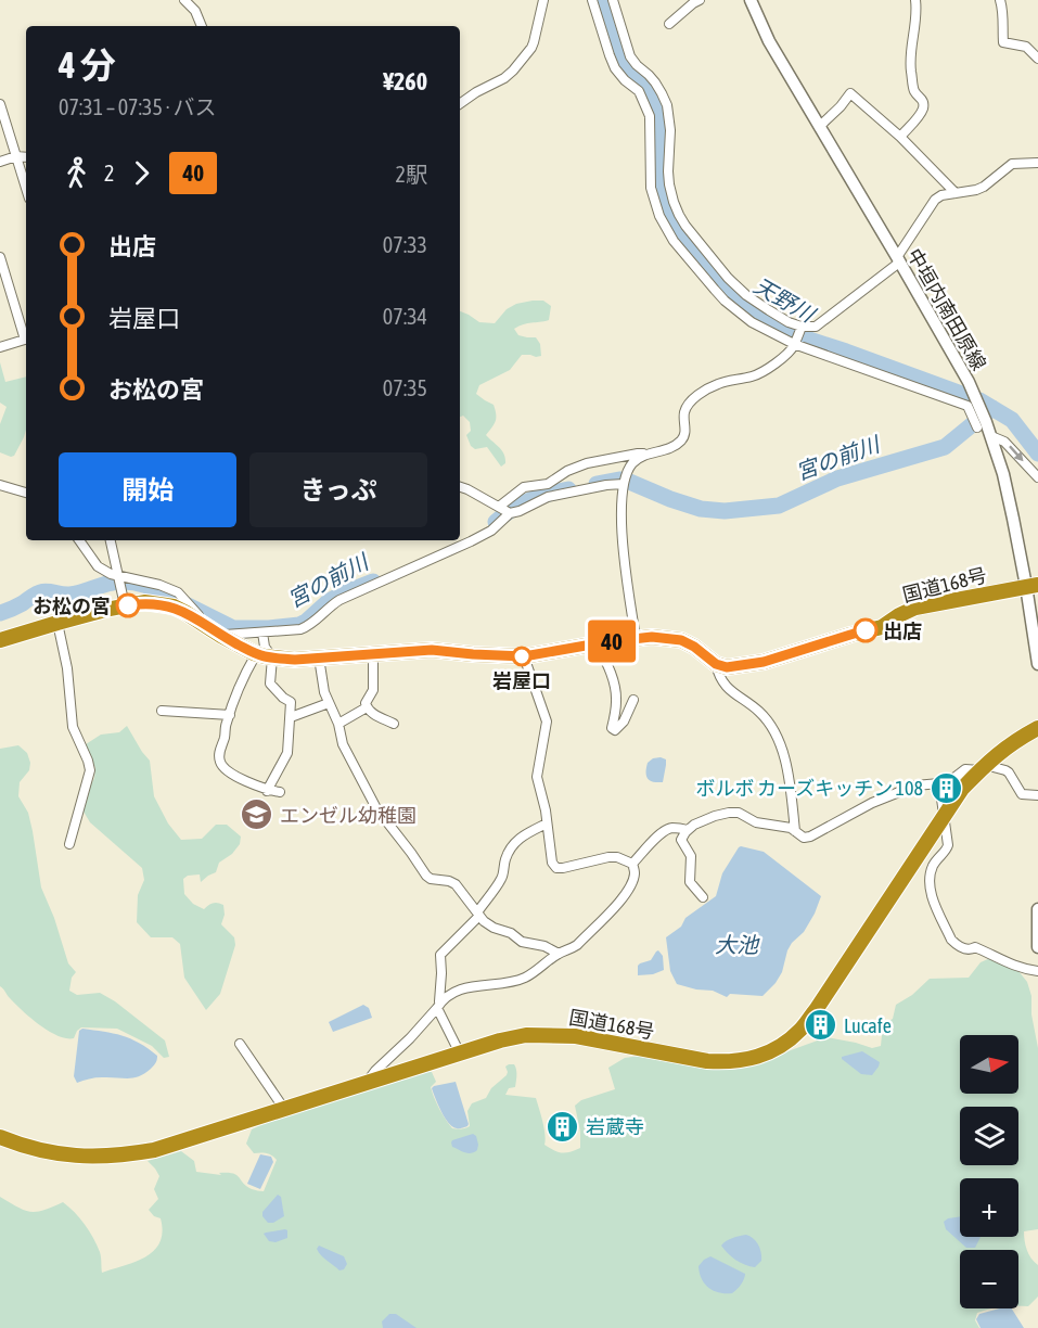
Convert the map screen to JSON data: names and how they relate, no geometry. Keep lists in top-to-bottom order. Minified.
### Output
{"streets":{"highway":["国道168号"],"main road":["中垣内南田原線"]},"crossings":[["中垣内南田原線","国道168号"]],"water":["天野川","宮の前川","大池"],"places":{"other":["お松の宮","出店","岩屋口"],"building":["ボルボ カーズキッチン 108","Lucafe","岩蔵寺"],"school or university":["エンゼル幼稚園"]},"lines":["bus line 40"],"north":"right","page":{"on_map":"40","heading":["4 分","07:31 – 07:35 · バス","¥260"],"legs":["2","40","2駅"],"list":[{"name":"出店","value":"07:33"},{"name":"岩屋口","value":"07:34"},{"name":"お松の宮","value":"07:35"}],"buttons":["開始","きっぷ"],"map_buttons":["+","−"]}}
